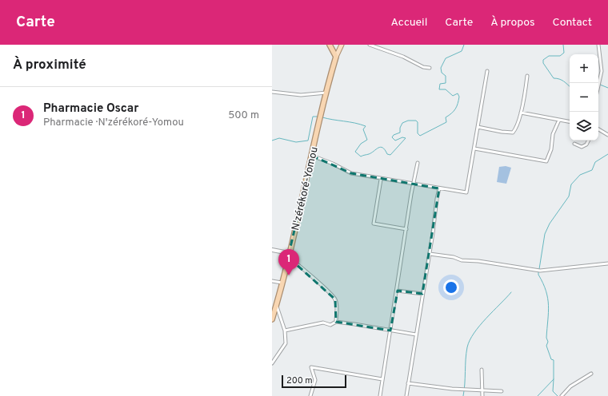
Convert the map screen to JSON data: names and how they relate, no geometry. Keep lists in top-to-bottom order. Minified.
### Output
{"streets":{"highway":["N'zérékoré-Yomou"]},"scale_bar":"200 m","page":{"header":"Carte","nav":["Accueil","Carte","À propos","Contact"],"heading":"À proximité","map_buttons":["+","−"],"list":[{"mark":"1","name":"Pharmacie Oscar","note":"Pharmacie · N'zérékoré-Yomou","value":"500 m"}],"pins":"1","scale":"200 m"}}
